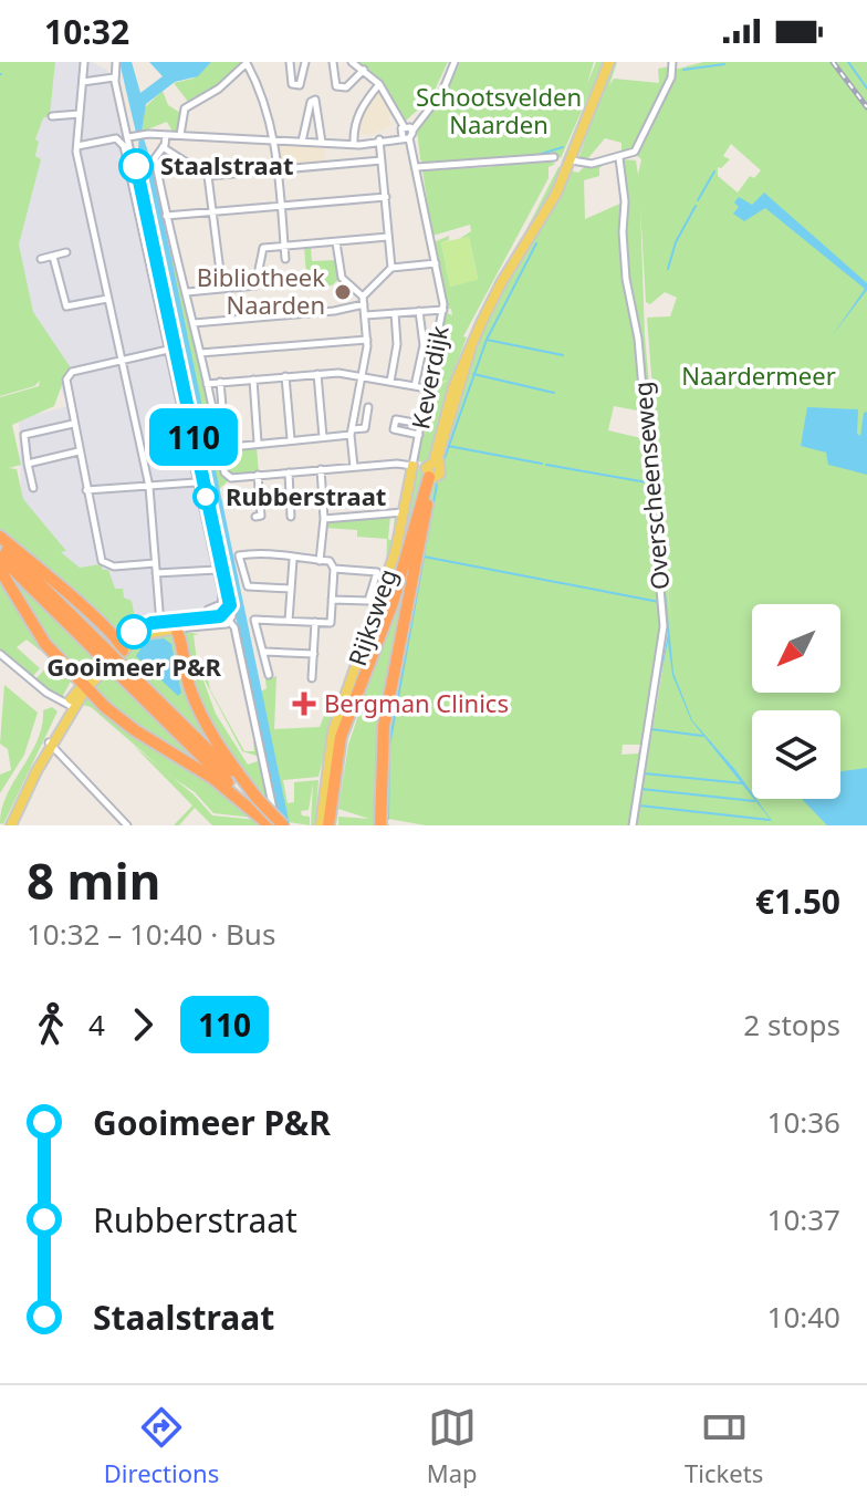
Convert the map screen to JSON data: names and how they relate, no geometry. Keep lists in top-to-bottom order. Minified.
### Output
{"streets":{"main road":["Keverdijk","Rijksweg"],"street":["Overscheenseweg"]},"crossings":[["Keverdijk","Rijksweg"]],"parks":["Schootsvelden Naarden","Naardermeer"],"places":{"other":["Staalstraat","Bibliotheek Naarden","Rubberstraat","Gooimeer P&R"],"health":["Bergman Clinics"]},"lines":["bus line 110"],"north":"bottom left","page":{"status":"10:32","on_map":"110","heading":["8 min","10:32 – 10:40 · Bus","€1.50"],"legs":["4","110","2 stops"],"list":[{"name":"Gooimeer P&R","value":"10:36"},{"name":"Rubberstraat","value":"10:37"},{"name":"Staalstraat","value":"10:40"}],"tabs":["Directions","Map","Tickets"]}}
